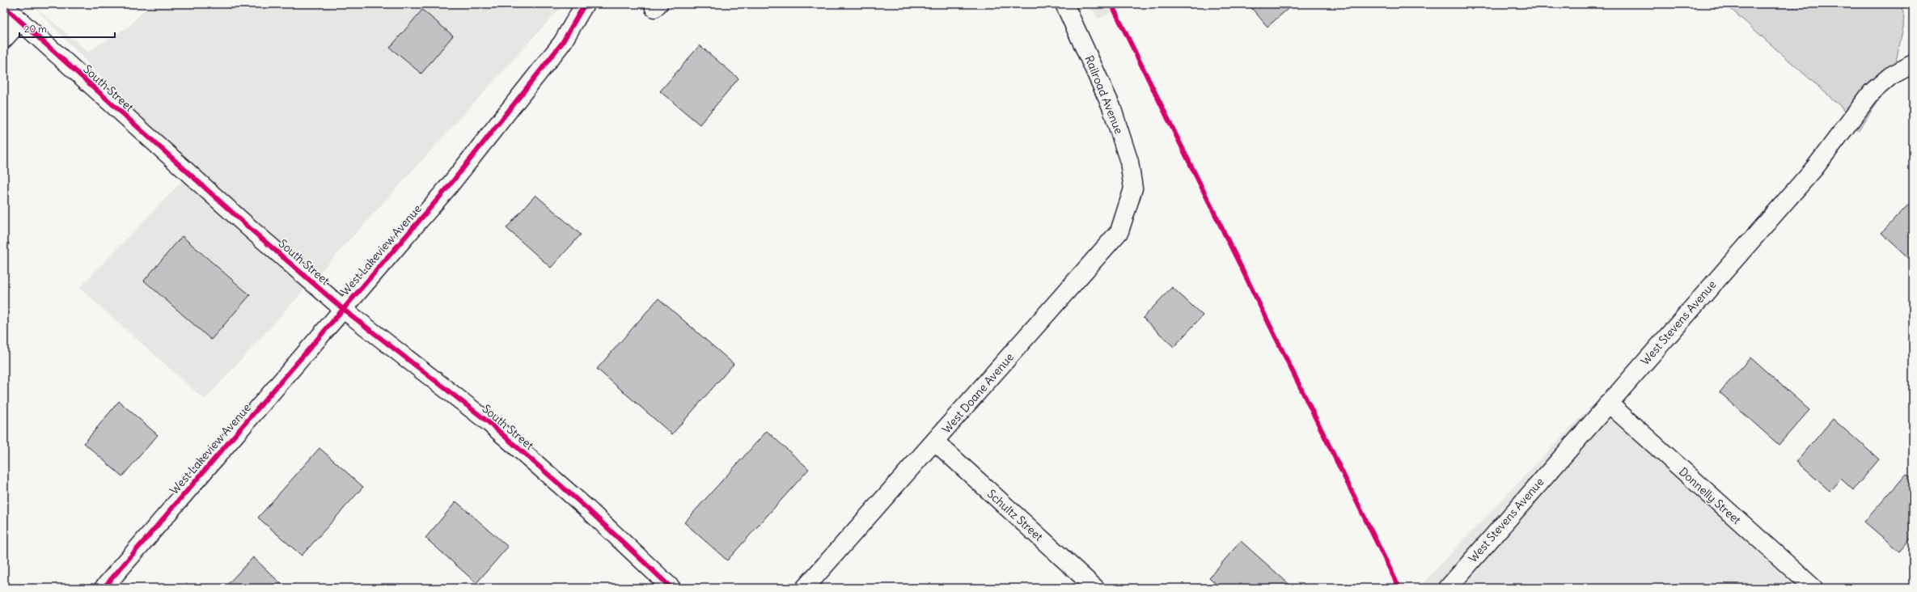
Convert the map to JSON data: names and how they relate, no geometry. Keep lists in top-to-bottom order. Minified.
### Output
{"streets":{"street":["South Street","Railroad Avenue","West Lakeview Avenue","West Stevens Avenue","West Doane Avenue","Donnelly Street","Schultz Street"]},"crossings":[["South Street","West Lakeview Avenue"],["Railroad Avenue","West Doane Avenue"],["West Stevens Avenue","Donnelly Street"],["West Doane Avenue","Schultz Street"]],"scale_bar":"20 m"}
